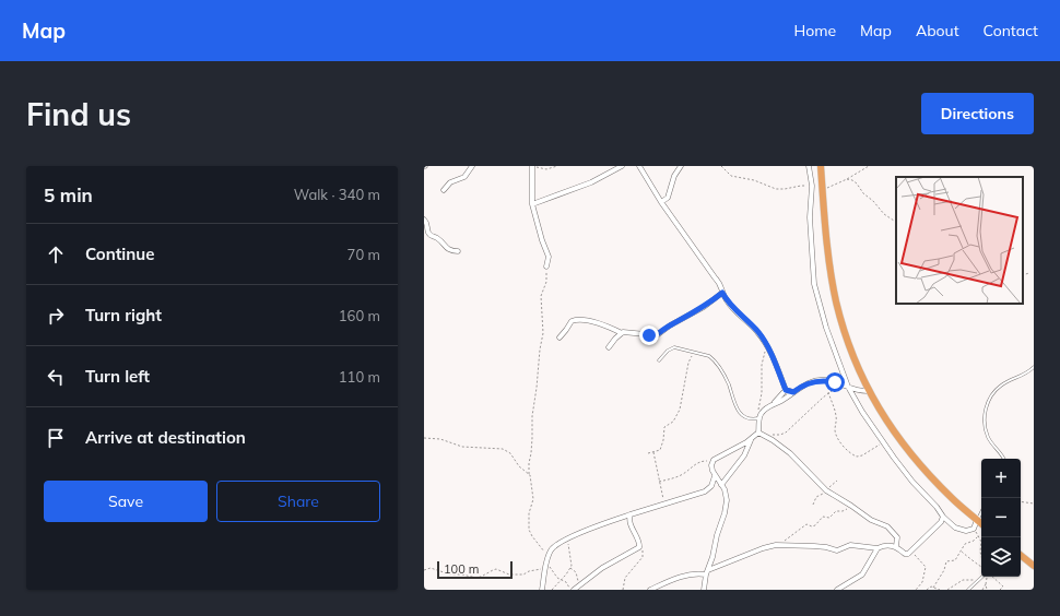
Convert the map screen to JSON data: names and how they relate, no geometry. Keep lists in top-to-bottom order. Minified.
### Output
{"scale_bar":"100 m","page":{"header":"Map","nav":["Home","Map","About","Contact"],"buttons":["Directions",["Save","Share"]],"title":"Find us","heading":["5 min","Walk · 340 m"],"list":[["Continue","70 m"],["Turn right","160 m"],["Turn left","110 m"],"Arrive at destination"],"map_buttons":["+","−"],"scale":"100 m"}}
